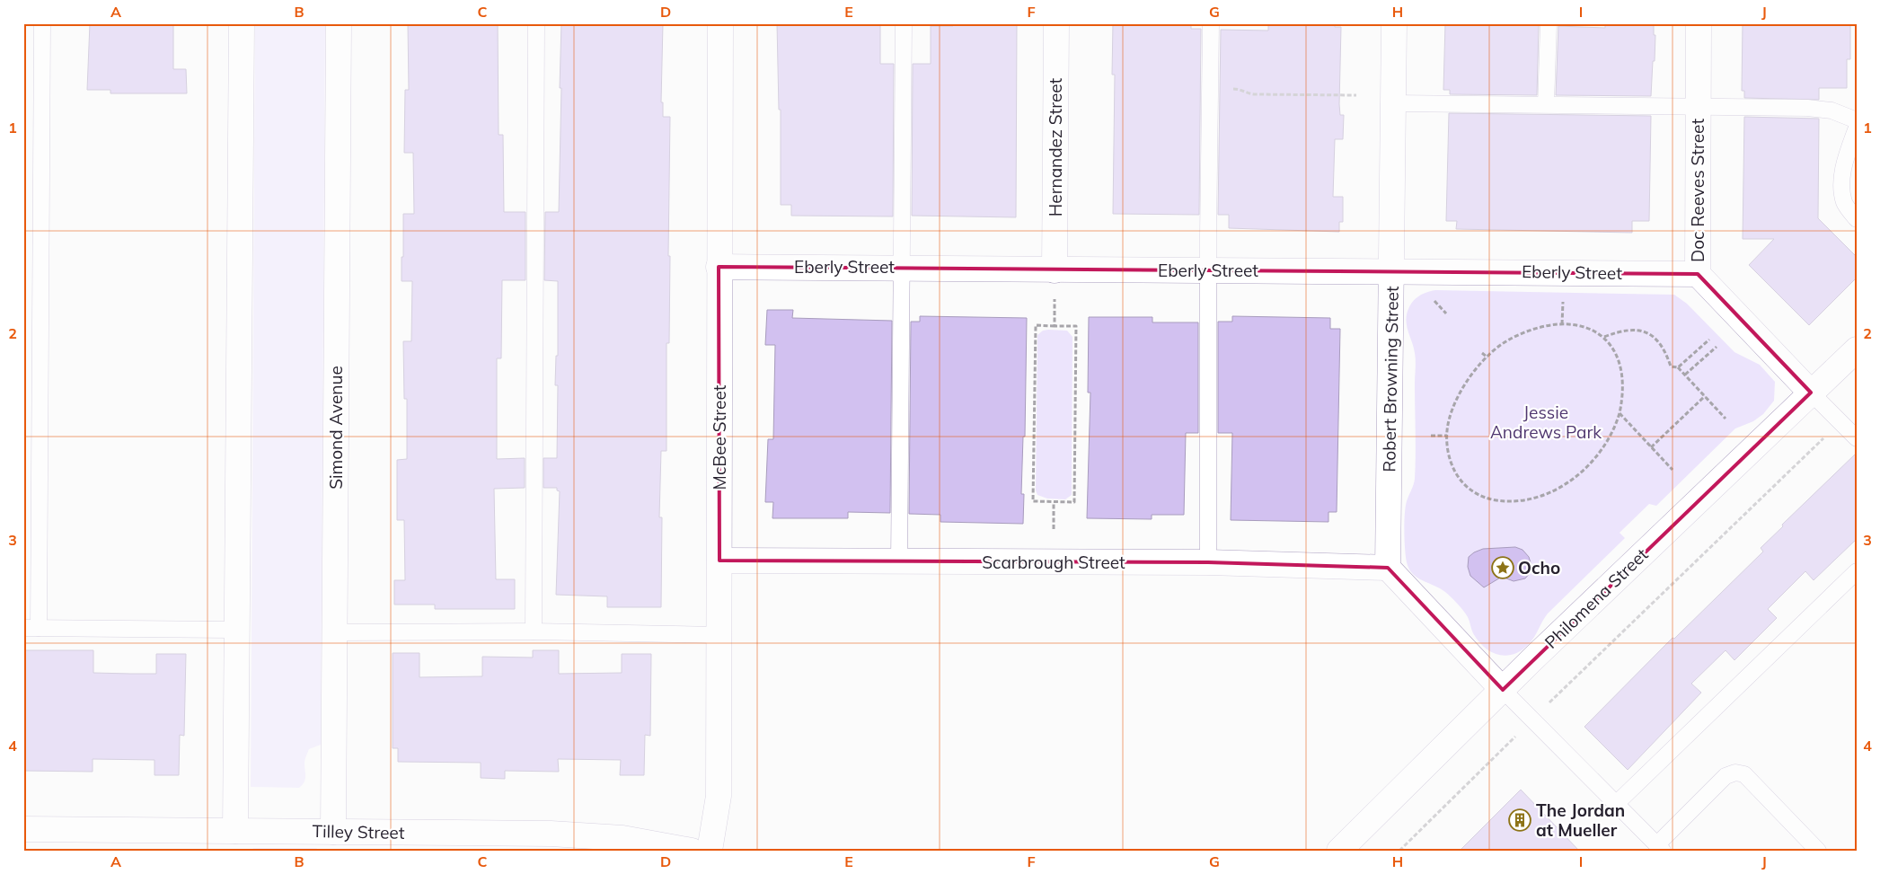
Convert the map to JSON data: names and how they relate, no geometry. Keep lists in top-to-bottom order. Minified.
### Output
{"streets":{"street":["Hernandez Street","Doc Reeves Street","Eberly Street","Robert Browning Street","Simond Avenue","McBee Street","Scarbrough Street","Philomena Street","Tilley Street"]},"crossings":[["Hernandez Street","Eberly Street"],["Doc Reeves Street","Eberly Street"],["Doc Reeves Street","Philomena Street"],["Eberly Street","Robert Browning Street"],["Eberly Street","McBee Street"],["Robert Browning Street","Scarbrough Street"],["Simond Avenue","Tilley Street"],["McBee Street","Scarbrough Street"]],"parks":["Jessie Andrews Park"],"places":{"place":["Ocho"],"building":["The Jordan at Mueller"]},"grid":{"columns":["A","B","C","D","E","F","G","H","I","J"],"rows":["1","2","3","4"]}}
